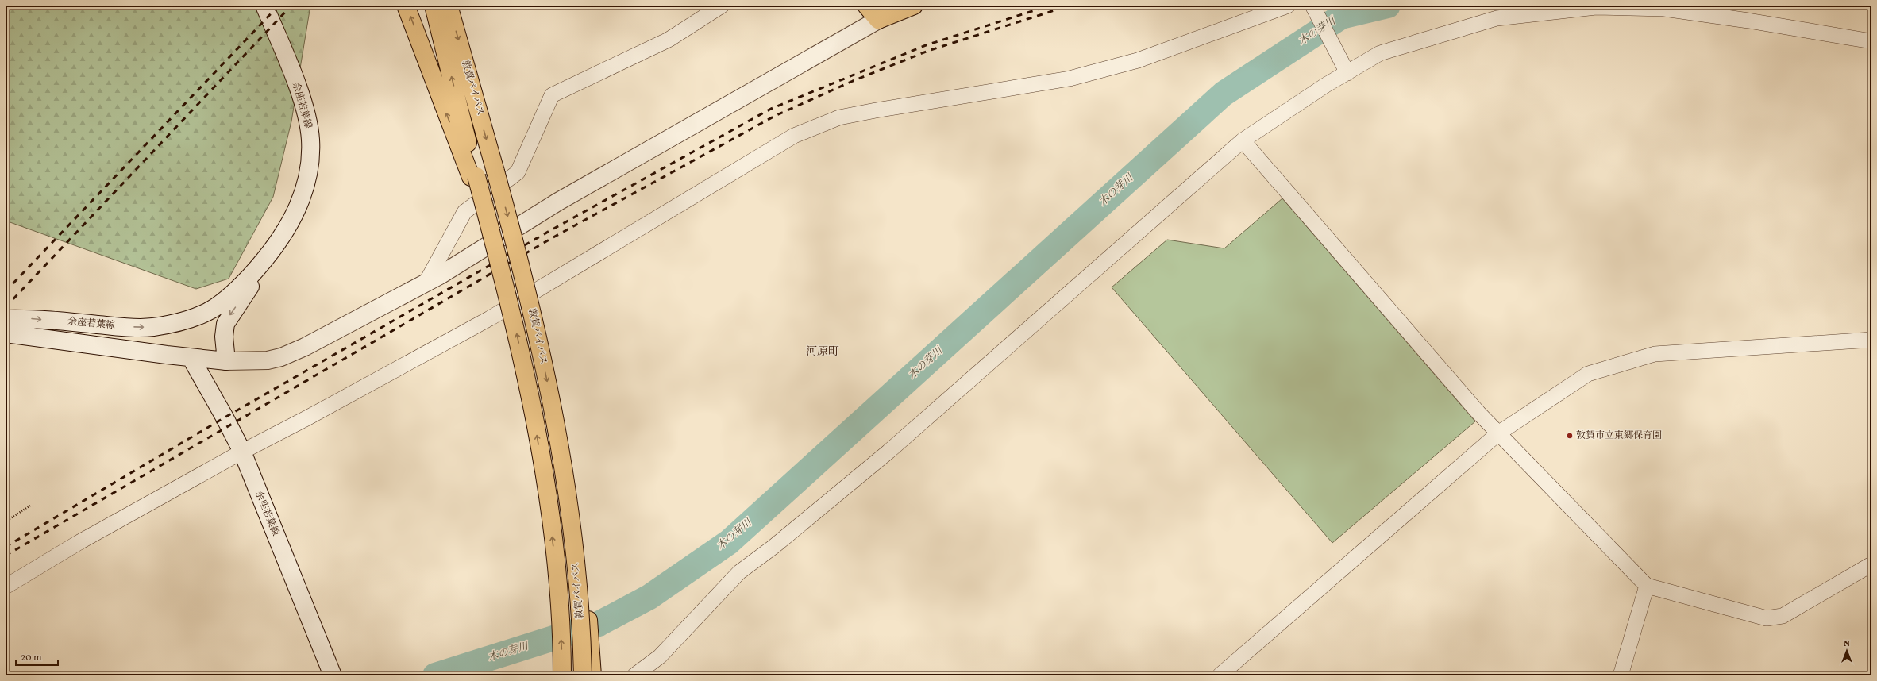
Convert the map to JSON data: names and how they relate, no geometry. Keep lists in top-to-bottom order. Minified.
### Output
{"streets":{"highway":["敦賀バイパス"],"main road":["余座若葉線"]},"districts":["河原町"],"water":["木の芽川"],"places":["敦賀市立東郷保育園"],"scale_bar":"20 m","north":"top"}
